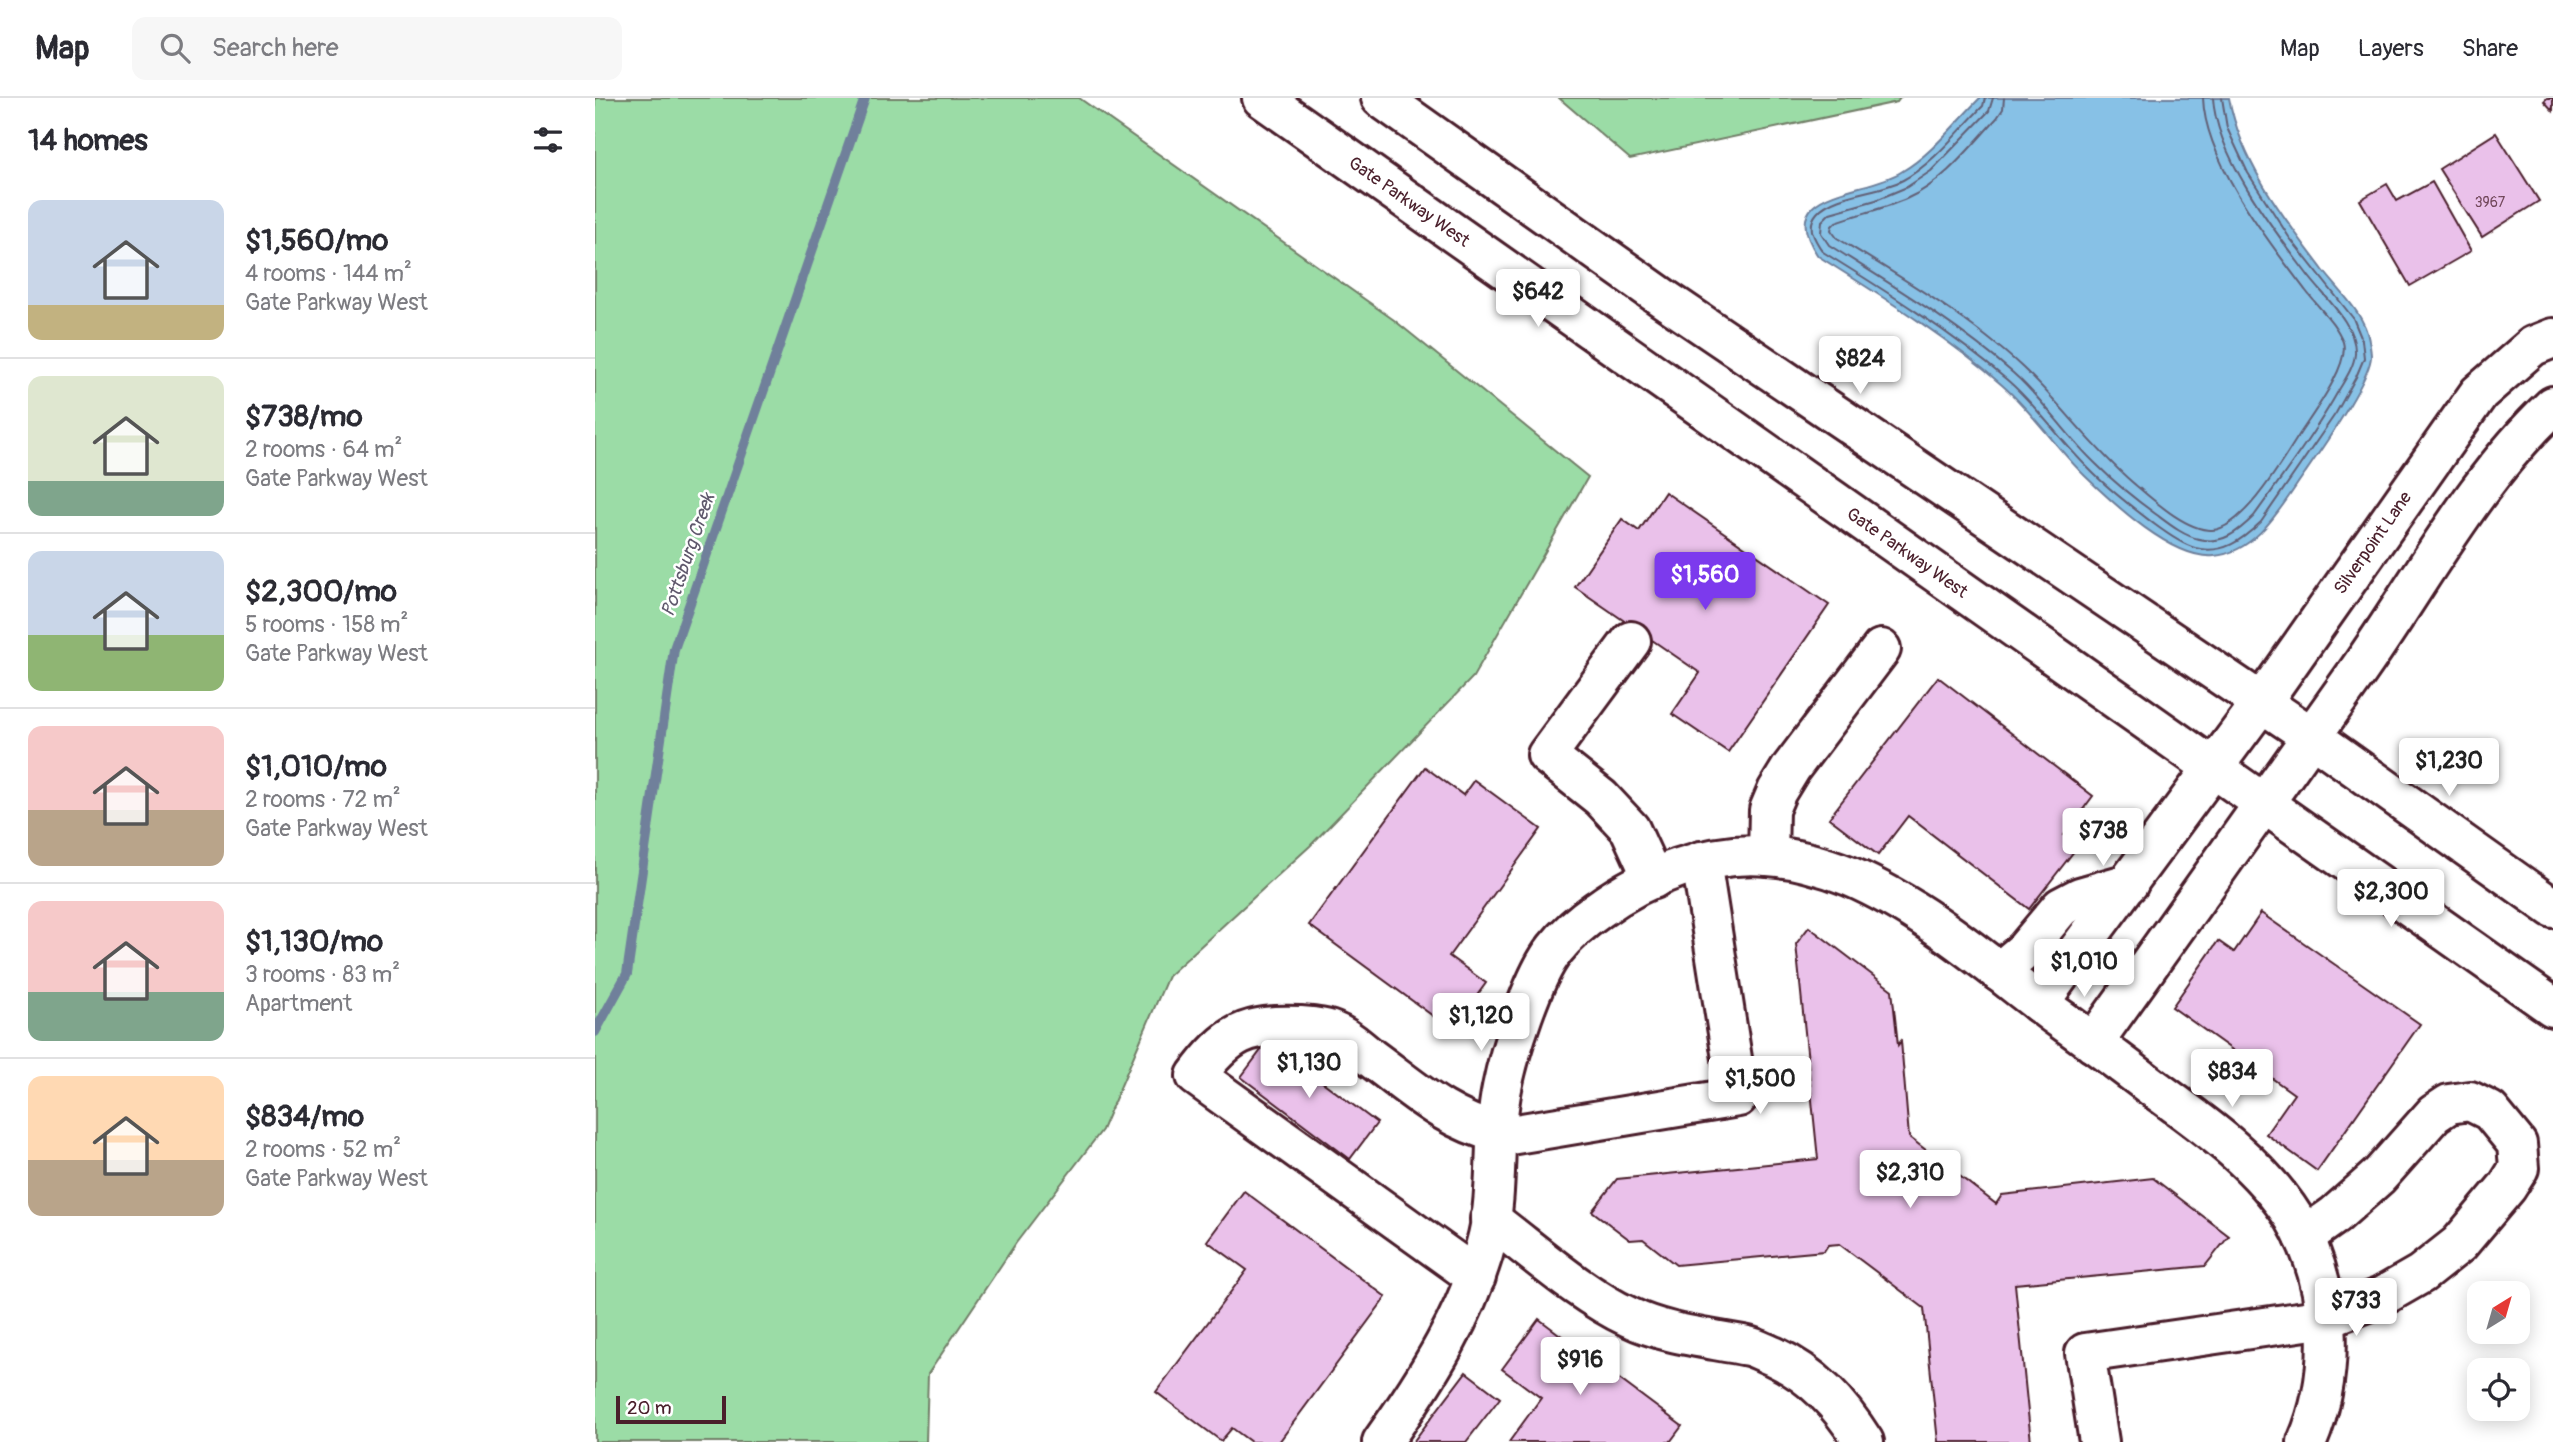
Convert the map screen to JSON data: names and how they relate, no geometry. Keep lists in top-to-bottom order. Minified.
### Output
{"streets":{"street":["Gate Parkway West","Silverpoint Lane"]},"crossings":[["Gate Parkway West","Silverpoint Lane"]],"water":["Pottsburg Creek"],"house_numbers":["3967"],"scale_bar":"20 m","north":"top right","page":{"header":"Map","search":"Search here","nav":["Map","Layers","Share"],"heading":"14 homes","list":[{"name":"$1,560/mo","note":"4 rooms · 144 m² · Gate Parkway West"},{"name":"$738/mo","note":"2 rooms · 64 m² · Gate Parkway West"},{"name":"$2,300/mo","note":"5 rooms · 158 m² · Gate Parkway West"},{"name":"$1,010/mo","note":"2 rooms · 72 m² · Gate Parkway West"},{"name":"$1,130/mo","note":"3 rooms · 83 m² · Apartment"},{"name":"$834/mo","note":"2 rooms · 52 m² · Gate Parkway West"}],"price":["$642","$824","$1,560","$1,230","$738","$2,300","$1,010","$1,120","$1,130","$834","$1,500","$2,310","$733","$916"],"scale":"20 m"}}
